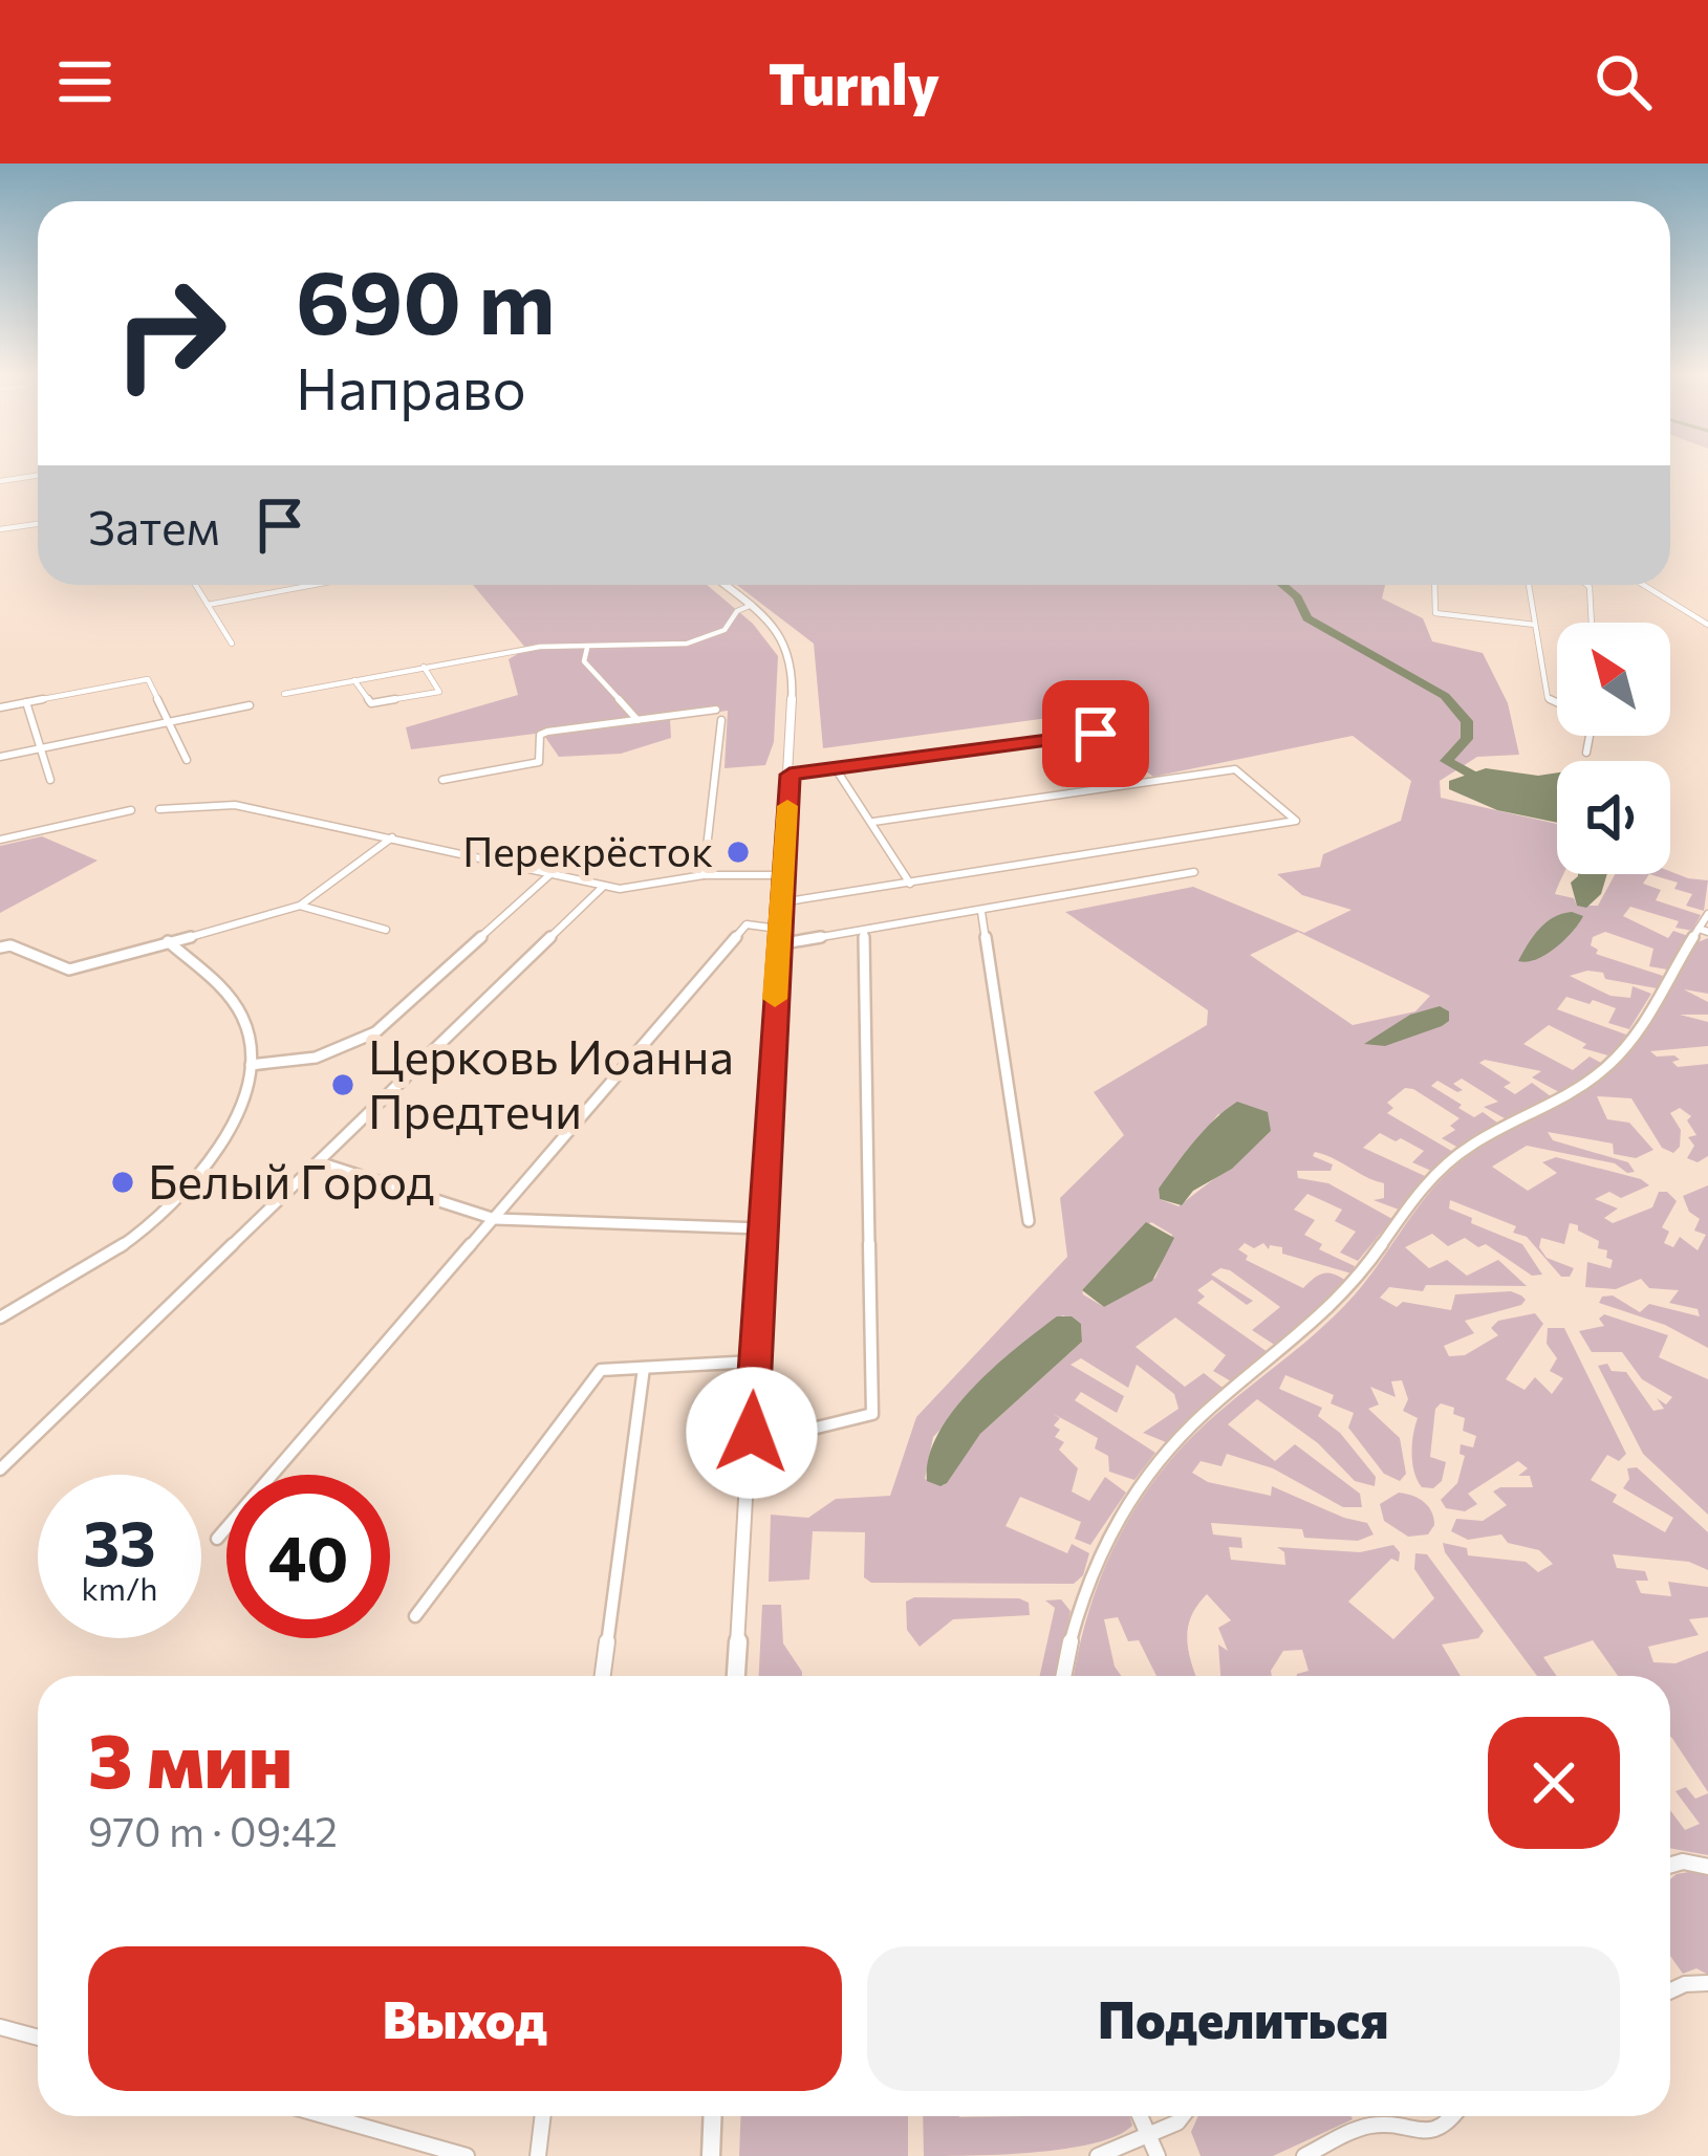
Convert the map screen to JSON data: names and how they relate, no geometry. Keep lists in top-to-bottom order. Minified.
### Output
{"places":["Перекрёсток","Церковь Иоанна Предтечи","Белый Город"],"north":"top left","page":{"header":"Turnly","turn":["690 m","Направо"],"then":"Затем","speed":"33 km/h","limit":"40","heading":["3 мин","970 m · 09:42"],"buttons":["Выход","Поделиться"]}}
